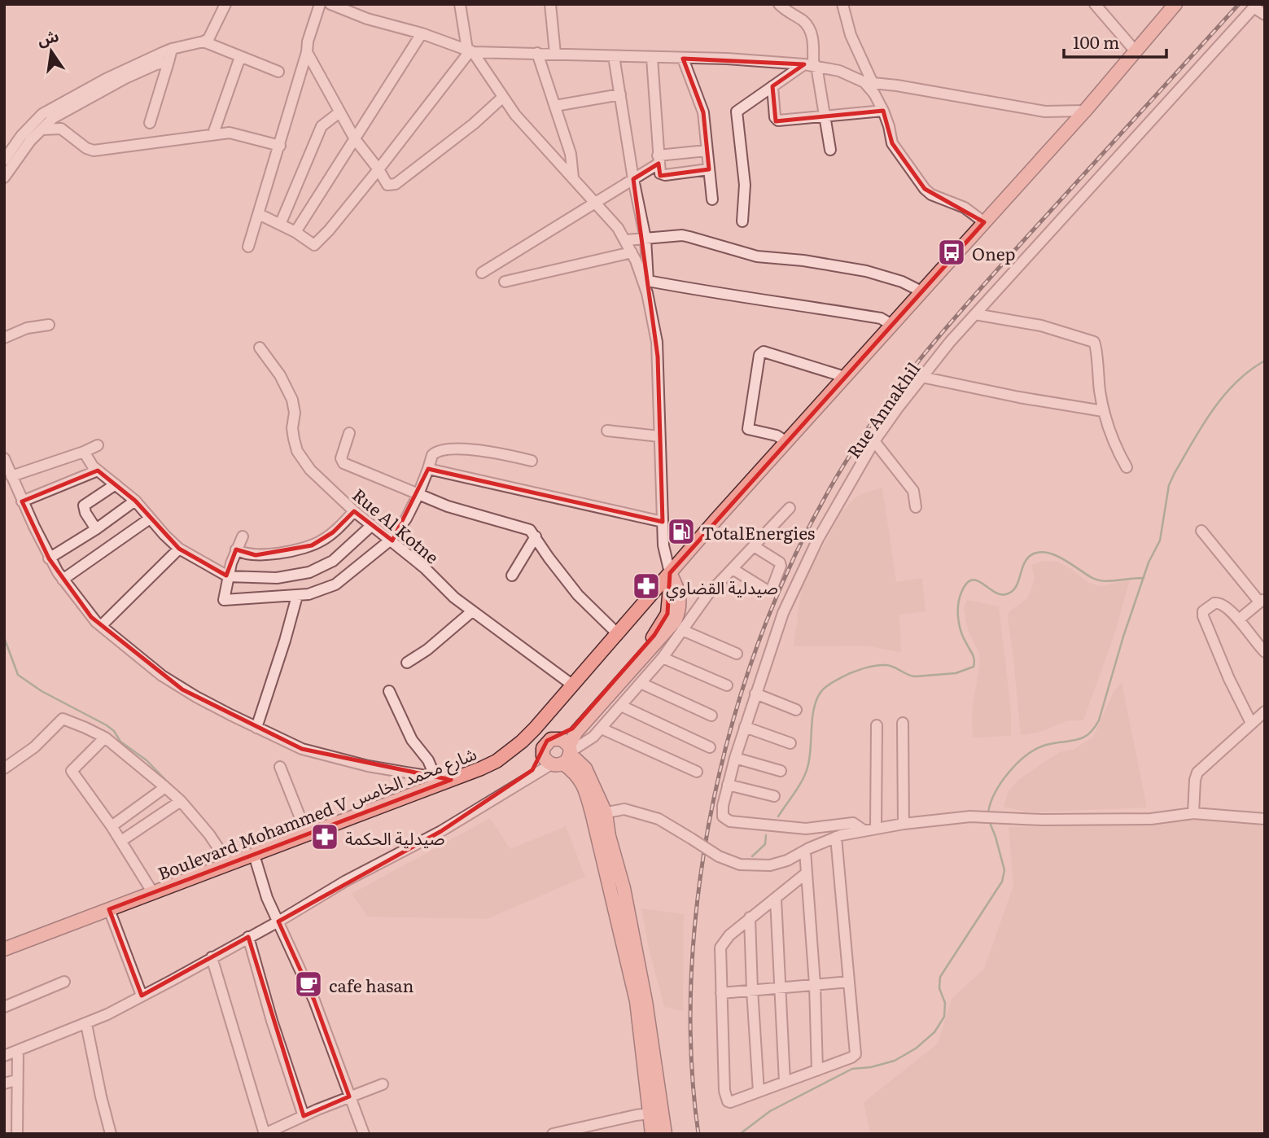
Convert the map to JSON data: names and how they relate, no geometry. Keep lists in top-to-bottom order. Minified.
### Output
{"streets":{"main road":["Boulevard Mohammed V شارع محمد الخامس"],"street":["Rue Annakhil","Rue Al Kotne"]},"crossings":[["Rue Al Kotne","Boulevard Mohammed V شارع محمد الخامس"]],"places":{"bus stop":["Onep"],"fuel station":["TotalEnergies"],"pharmacy":["صيدلية القضاوي","صيدلية الحكمة"],"cafe":["cafe hasan"]},"scale_bar":"100 m","north":"top"}
